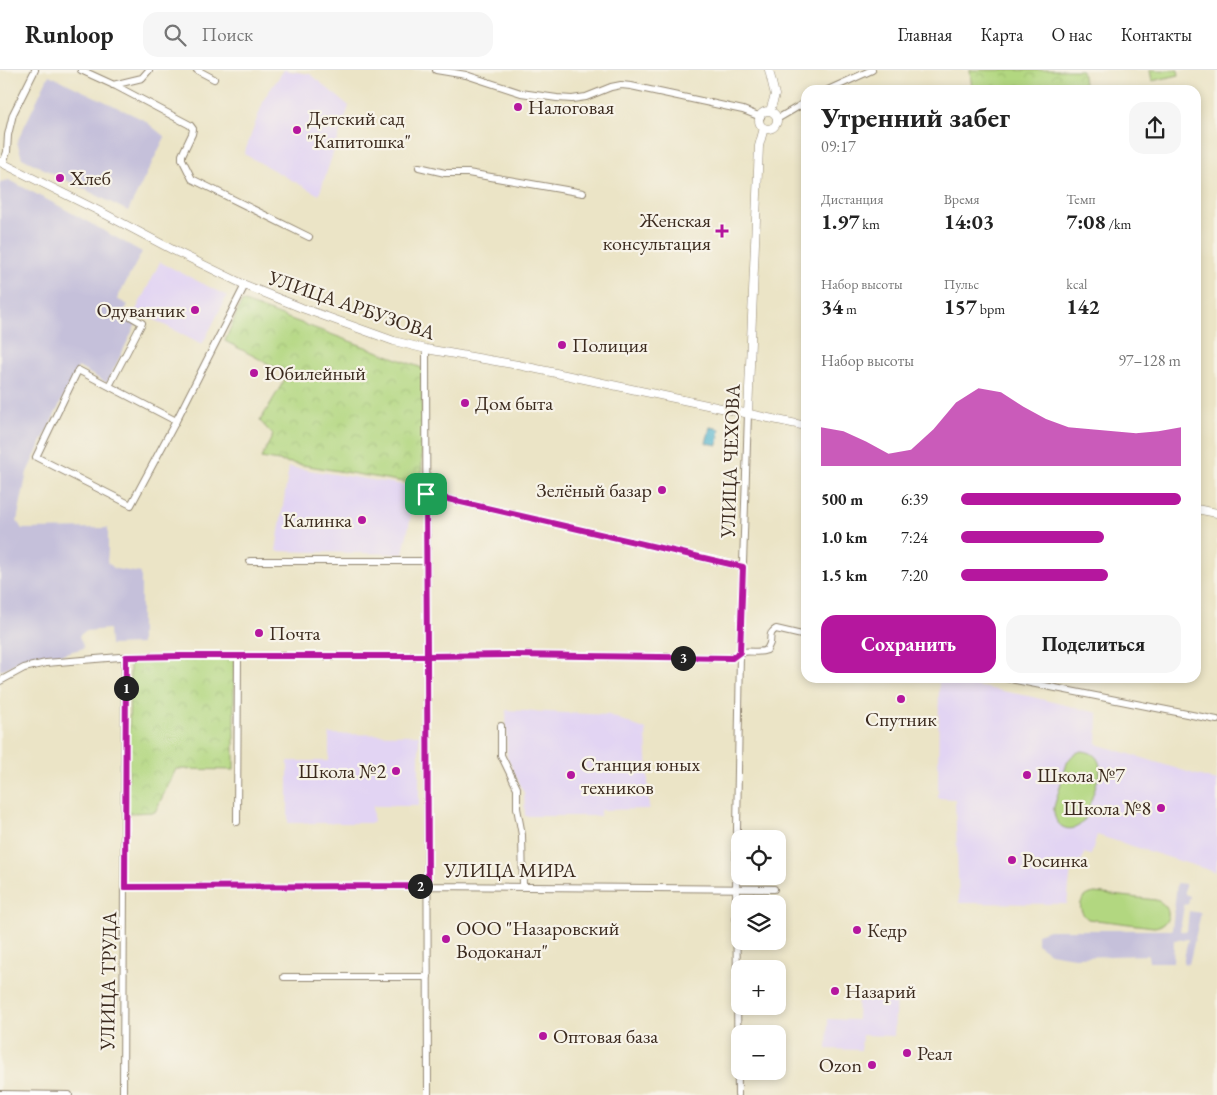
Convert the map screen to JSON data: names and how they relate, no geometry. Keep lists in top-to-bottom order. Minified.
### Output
{"streets":{"street":["УЛИЦА АРБУЗОВА","УЛИЦА ЧЕХОВА","УЛИЦА МИРА","УЛИЦА ТРУДА"]},"crossings":[["УЛИЦА АРБУЗОВА","УЛИЦА ЧЕХОВА"],["УЛИЦА ЧЕХОВА","УЛИЦА МИРА"],["УЛИЦА МИРА","УЛИЦА ТРУДА"]],"places":{"other":["Налоговая","Детский сад \"Капитошка\"","Хлеб","Одуванчик","Полиция","Юбилейный","Дом быта","Зелёный базар","Калинка","Почта","Спутник","Школа №2","Станция юных техников","Школа №7","Школа №8","Росинка","Кедр","ООО \"Назаровский Водоканал\"","Назарий","Оптовая база","Реал","Ozon"],"health":["Женская консультация"]},"page":{"header":"Runloop","search":"Поиск","nav":["Главная","Карта","О нас","Контакты"],"heading":["Утренний забег","09:17"],"stats":[["Дистанция","1.97 km"],["Время","14:03"],["Темп","7:08 /km"],["Набор высоты","34 m"],["Пульс","157 bpm"],["kcal","142"]],"chart":["Набор высоты","97–128 m"],"list":[{"name":"500 m","note":"6:39"},{"name":"1.0 km","note":"7:24"},{"name":"1.5 km","note":"7:20"}],"buttons":["Сохранить","Поделиться"],"pins":["3","1","2"],"map_buttons":["+","−"]}}
